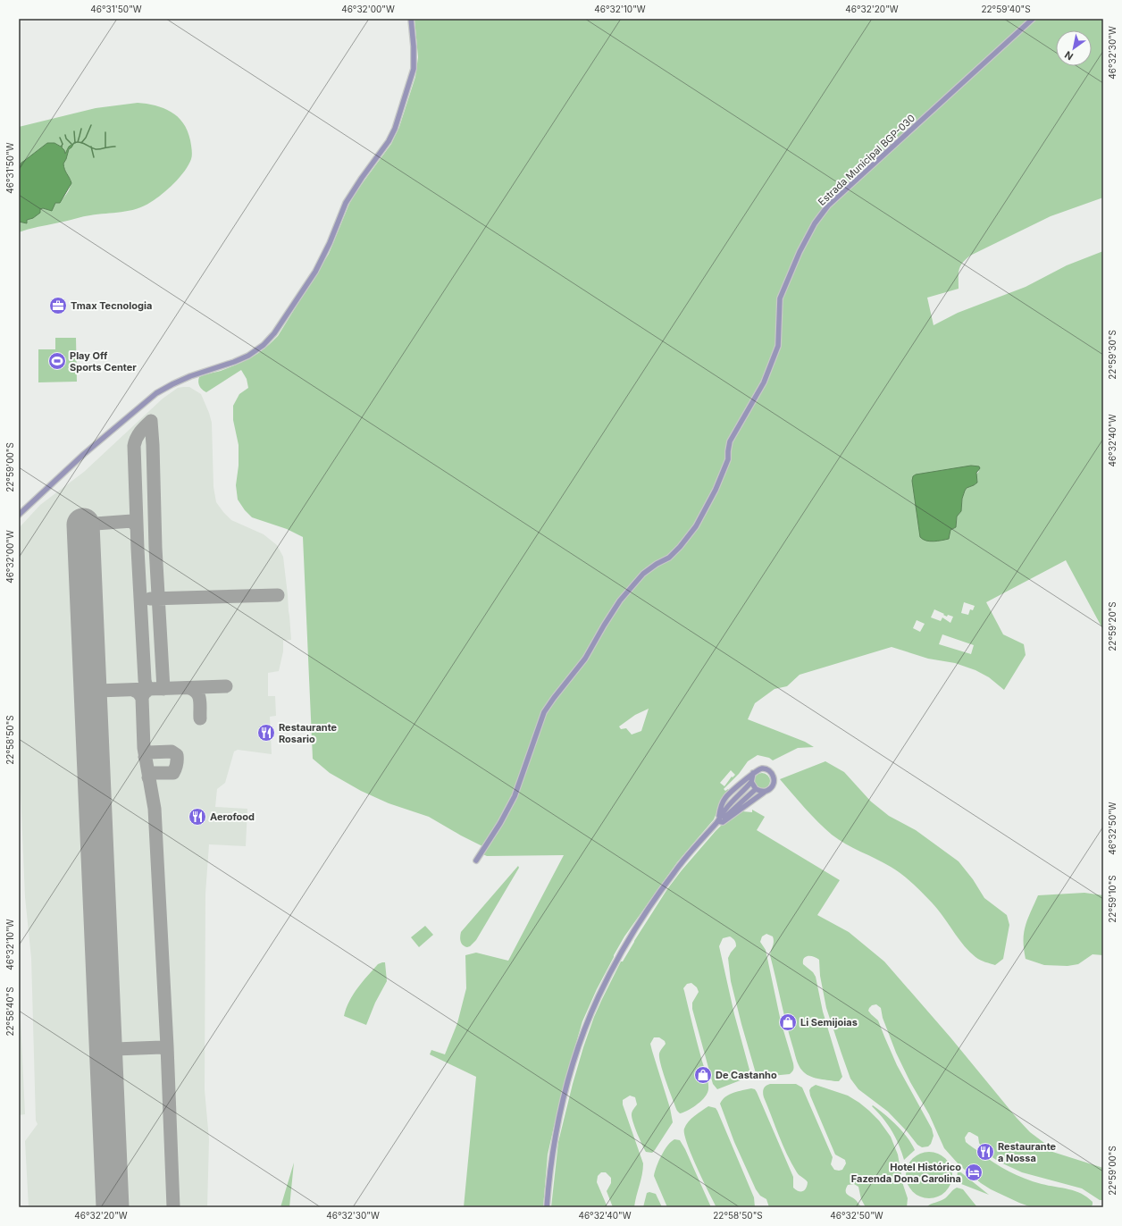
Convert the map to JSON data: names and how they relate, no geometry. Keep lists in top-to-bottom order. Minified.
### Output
{"streets":{"street":["Estrada Municipal BGP-030"]},"places":{"office":["Tmax Tecnologia"],"sports":["Play Off Sports Center"],"restaurant":["Restaurante Rosario","Aerofood","Restaurante a Nossa"],"shop":["Li Semijoias","De Castanho"],"hotel":["Hotel Histórico Fazenda Dona Carolina"]},"north":"bottom left","coordinates":["46°31'50\"W","46°32'00\"W","46°32'10\"W","46°32'20\"W","22°59'40\"S","46°32'30\"W","22°59'30\"S","46°32'40\"W","22°59'00\"S","22°59'20\"S","22°58'50\"S","46°32'50\"W","22°59'10\"S","22°58'40\"S"]}
